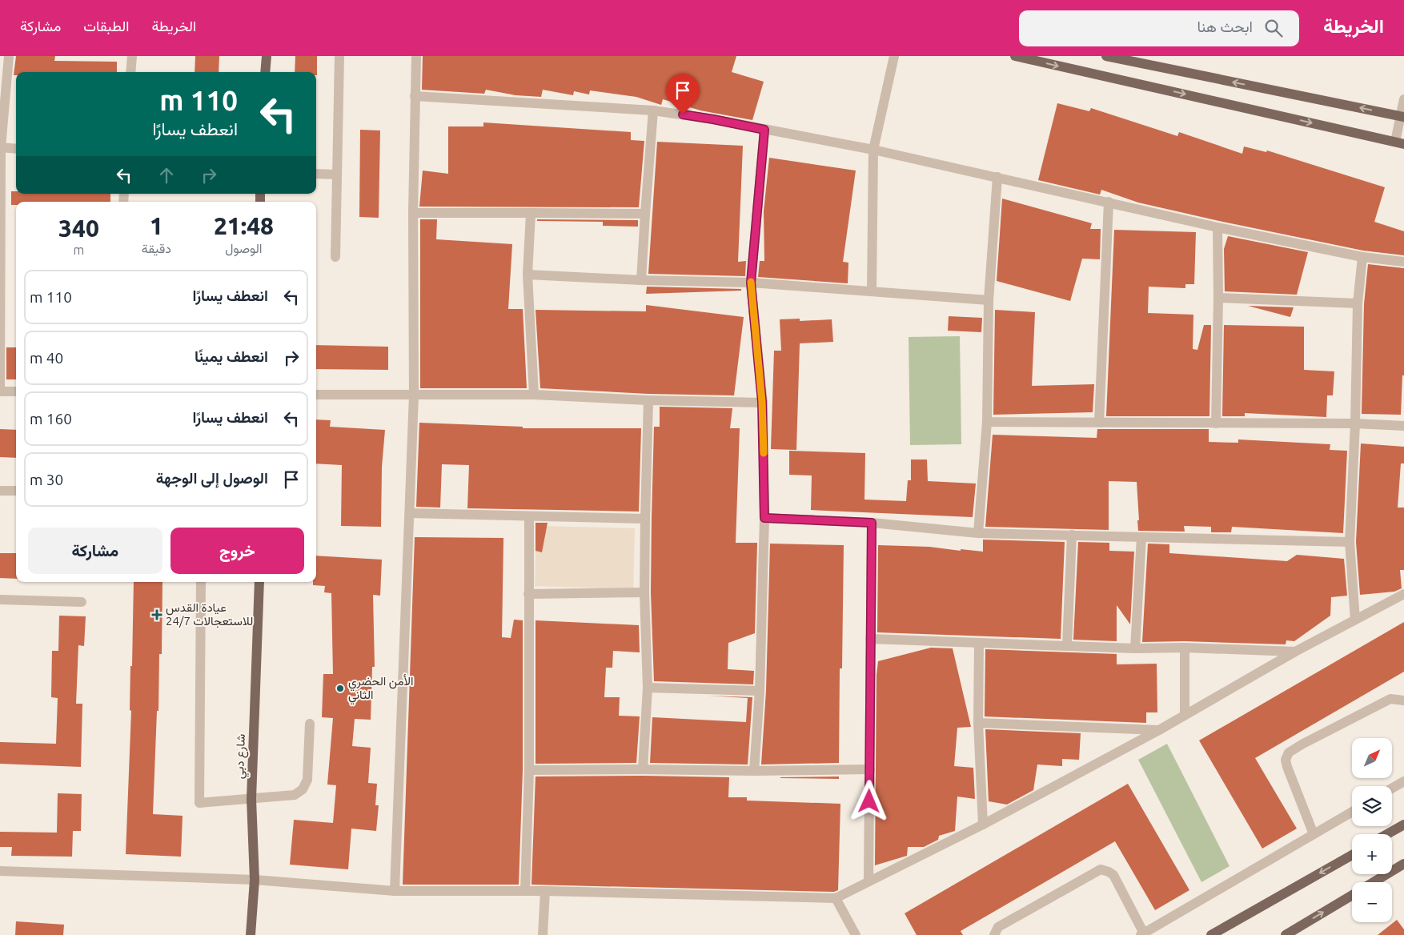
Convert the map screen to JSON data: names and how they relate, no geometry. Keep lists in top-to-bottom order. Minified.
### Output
{"streets":{"main road":["شارع دبي"]},"places":{"health":["عيادة القدس للاستعجالات 24/7"],"other":["الأمن الحضري الثاني"]},"north":"top right","page":{"header":"الخريطة","search":"ابحث هنا","nav":["الخريطة","الطبقات","مشاركة"],"turn":["110 m","انعطف يسارًا"],"eta":["21:48","الوصول","1","دقيقة","340","m"],"list":[{"name":"انعطف يسارًا","value":"110 m"},{"name":"انعطف يمينًا","value":"40 m"},{"name":"انعطف يسارًا","value":"160 m"},{"name":"الوصول إلى الوجهة","value":"30 m"}],"buttons":["خروج","مشاركة"],"map_buttons":["+","−"]}}
